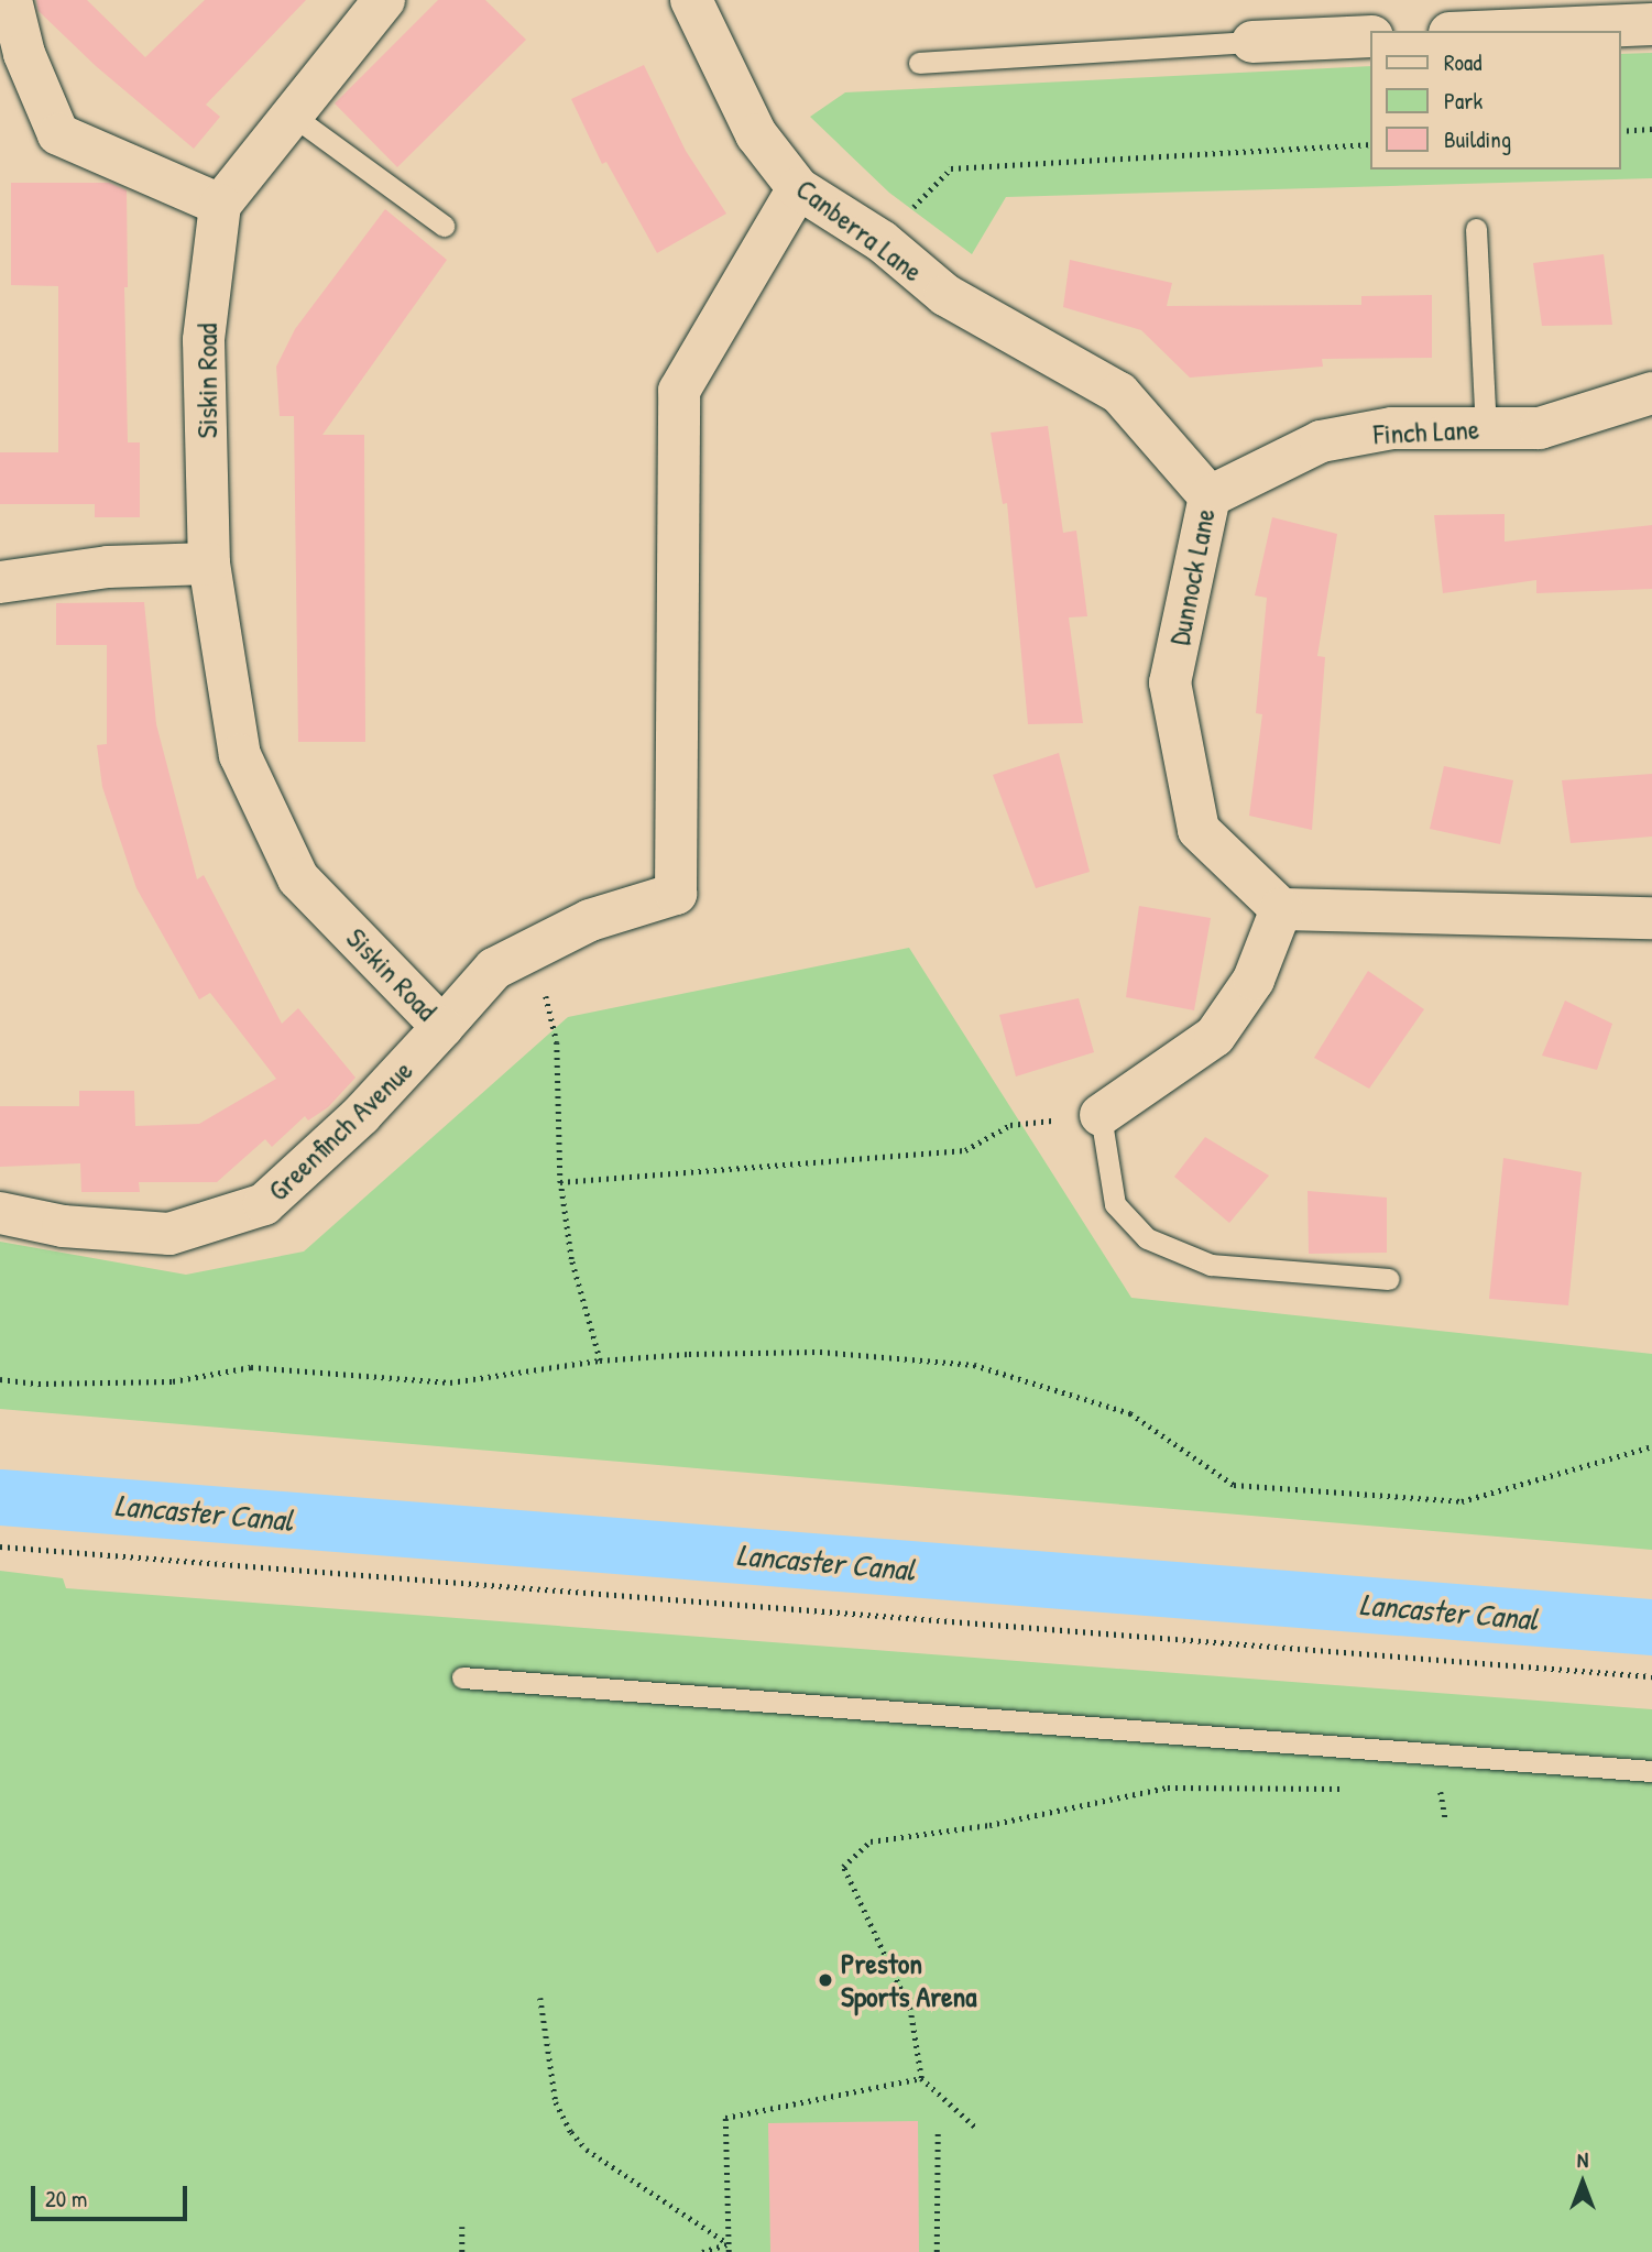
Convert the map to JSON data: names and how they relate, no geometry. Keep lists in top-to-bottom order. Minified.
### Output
{"streets":{"street":["Canberra Lane","Siskin Road","Finch Lane","Dunnock Lane","Greenfinch Avenue"]},"crossings":[["Canberra Lane","Siskin Road"],["Canberra Lane","Dunnock Lane"],["Siskin Road","Greenfinch Avenue"],["Finch Lane","Dunnock Lane"]],"water":["Lancaster Canal"],"places":["Preston Sports Arena"],"legend":["Road","Park","Building"],"scale_bar":"20 m","north":"top"}
